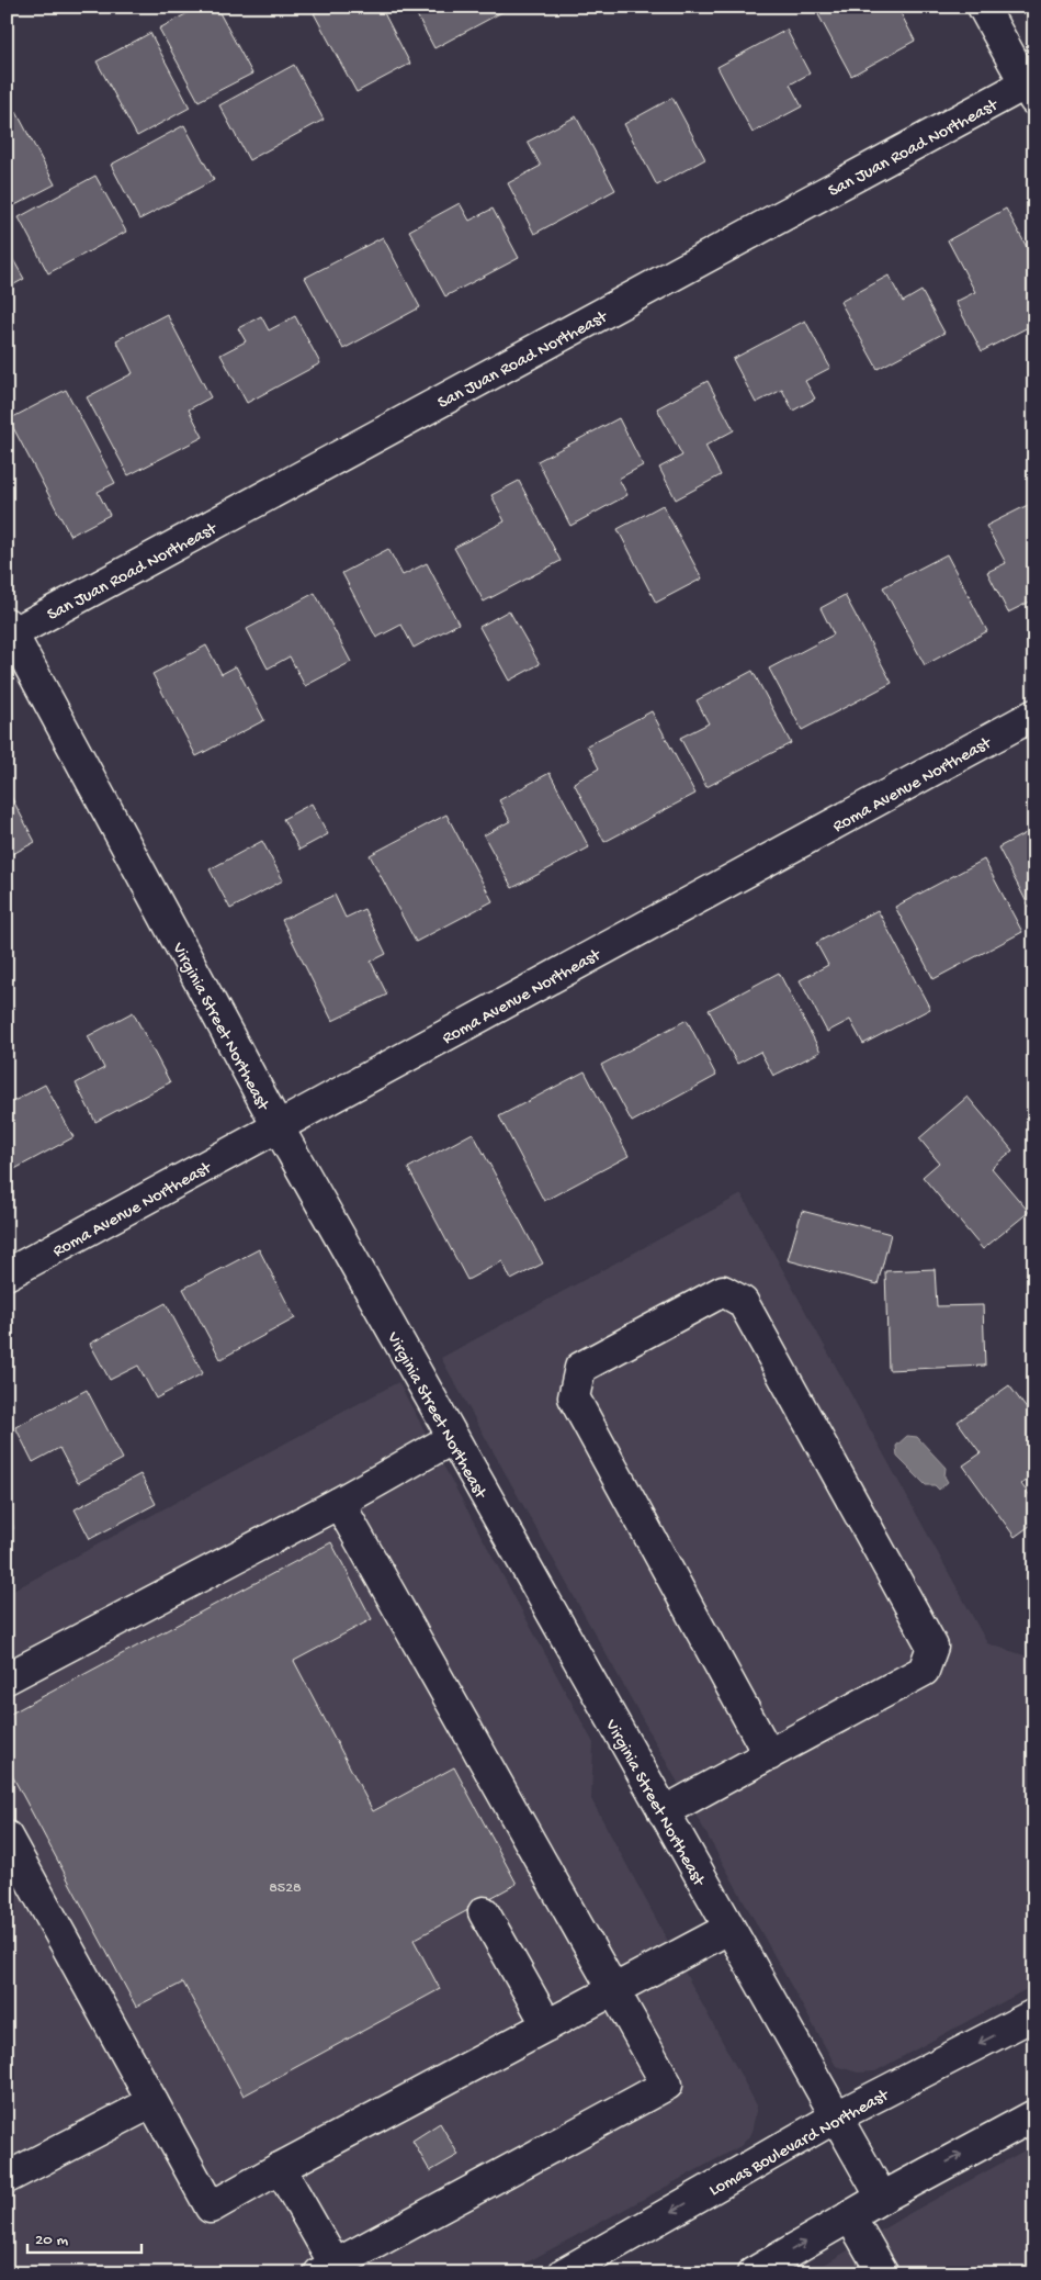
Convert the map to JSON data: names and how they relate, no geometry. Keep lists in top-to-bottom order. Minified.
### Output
{"streets":{"street":["San Juan Road Northeast","Roma Avenue Northeast","Virginia Street Northeast","Lomas Boulevard Northeast"]},"crossings":[["San Juan Road Northeast","Virginia Street Northeast"],["Roma Avenue Northeast","Virginia Street Northeast"],["Virginia Street Northeast","Lomas Boulevard Northeast"]],"house_numbers":["8528"],"scale_bar":"20 m"}
